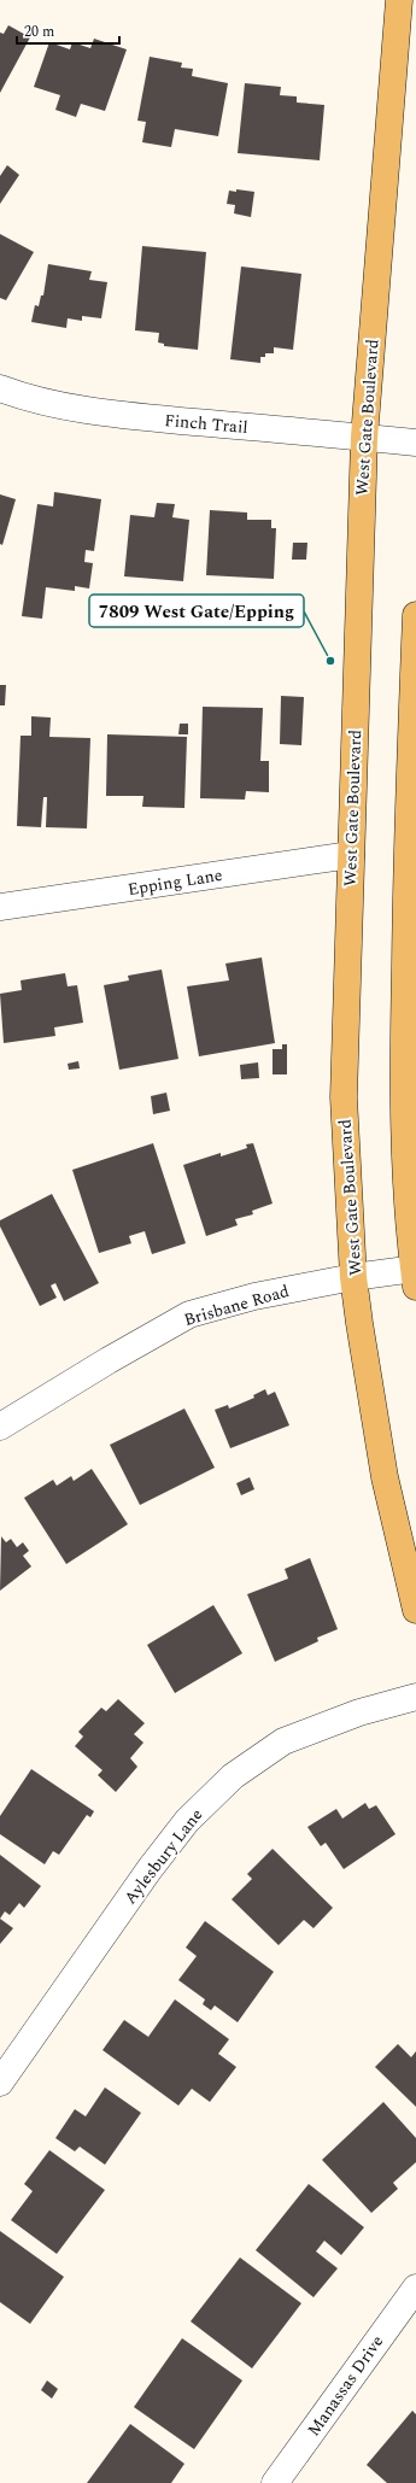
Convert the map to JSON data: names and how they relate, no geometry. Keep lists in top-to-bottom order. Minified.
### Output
{"streets":{"main road":["West Gate Boulevard"],"street":["Finch Trail","Epping Lane","Brisbane Road","Aylesbury Lane","Manassas Drive"]},"crossings":[["West Gate Boulevard","Finch Trail"],["West Gate Boulevard","Epping Lane"],["West Gate Boulevard","Brisbane Road"]],"places":["7809 West Gate/Epping"],"scale_bar":"20 m"}
